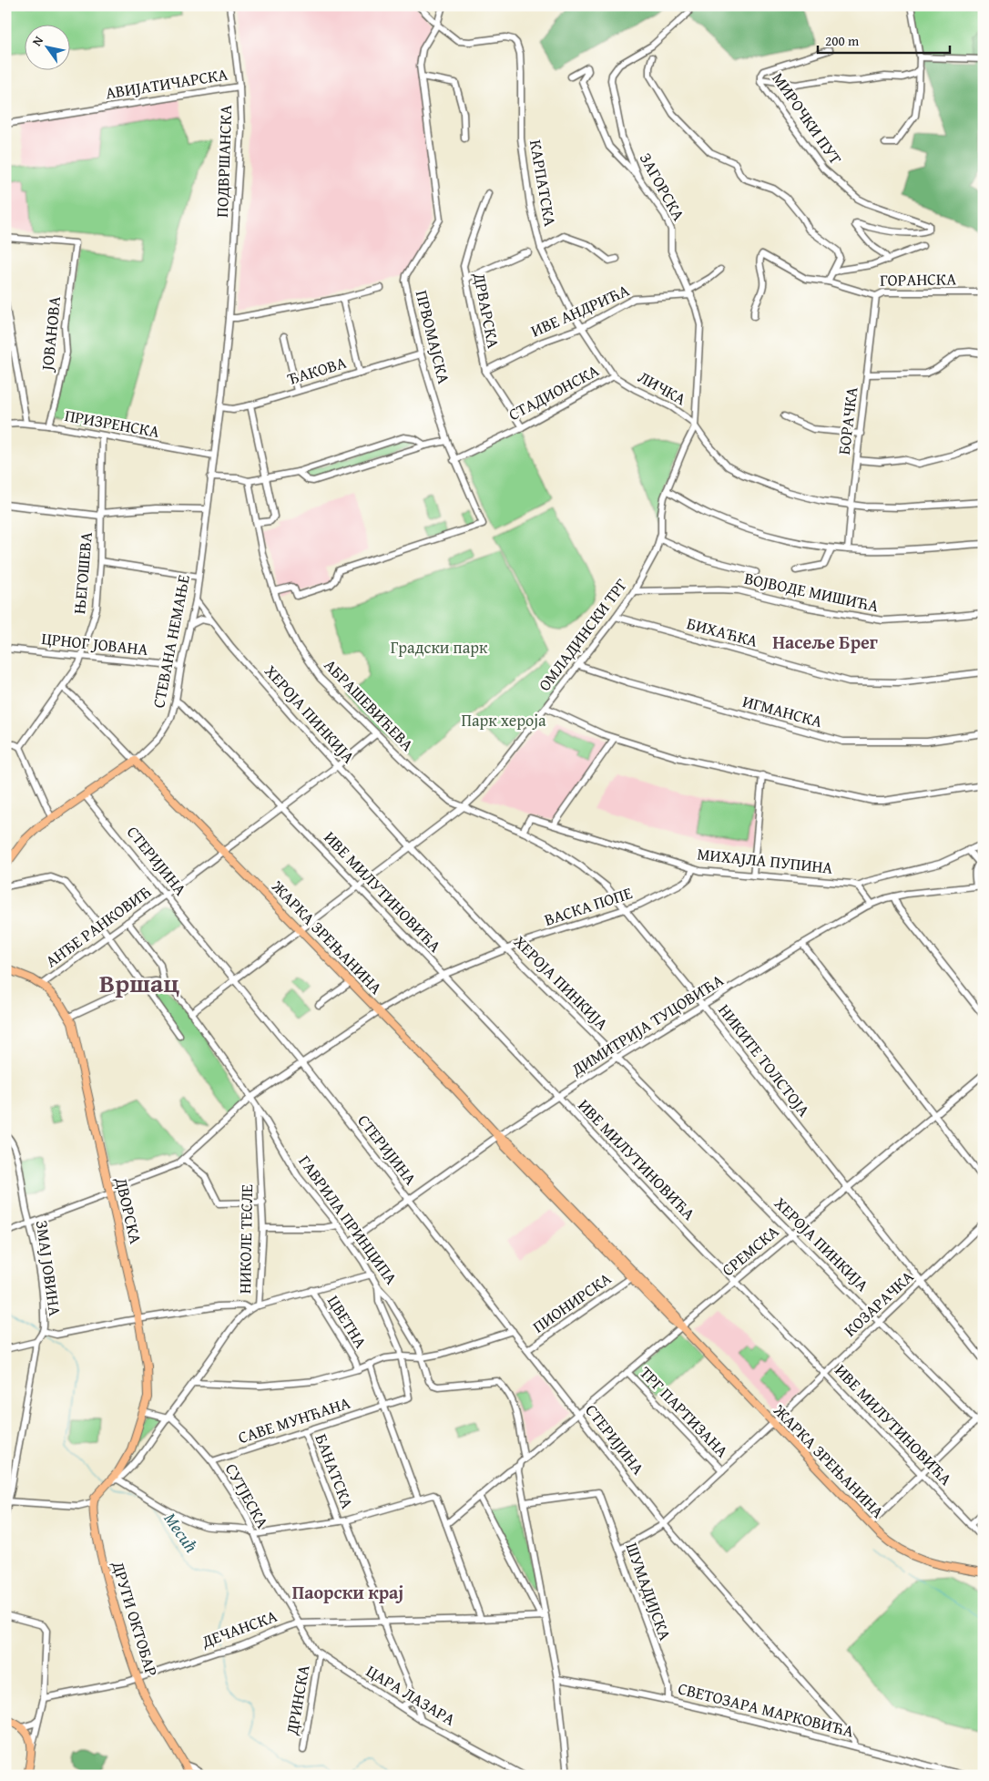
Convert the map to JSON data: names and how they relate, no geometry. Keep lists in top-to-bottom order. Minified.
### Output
{"streets":{"main road":["СТЕВАНА НЕМАЊЕ","ЖАРКА ЗРЕЊАНИНА","ДВОРСКА","ДРУГИ ОКТОБАР"],"street":["АВИЈАТИЧАРСКА","МИРОЧКИ ПУТ","ПОДВРШАНСКА","КАРПАТСКА","ЗАГОРСКА","ГОРАНСКА","ДРВАРСКА","ИВЕ АНДРИЋА","ЈОВАНОВА","ПРВОМАЈСКА","ЂАКОВА","ЛИЧКА","СТАДИОНСКА","БОРАЧКА","ПРИЗРЕНСКА","ЊЕГОШЕВА","ВОЈВОДЕ МИШИЋА","БИХАЋКА","ОМЛАДИНСКИ ТРГ","ЦРНОГ ЈОВАНА","АБРАШЕВИЋЕВА","ИГМАНСКА","ХЕРОЈА ПИНКИЈА","СТЕРИЈИНА","МИХАЈЛА ПУПИНА","ИВЕ МИЛУТИНОВИЋА","ВАСКА ПОПЕ","АНЂЕ РАНКОВИЋ","ДИМИТРИЈА ТУЦОВИЋА","НИКИТЕ ТОЛСТОЈА","ГАВРИЛА ПРИНЦИПА","НИКОЛЕ ТЕСЛЕ","СРЕМСКА","ЗМАЈ ЈОВИНА","ПИОНИРСКА","КОЗАРАЧКА","ЦВЕТНА","ТРГ ПАРТИЗАНА","САВЕ МУНЋАНА","БАНАТСКА","СУТЈЕСКА","ШУМАДИЈСКА","ДЕЧАНСКА","ЦАРА ЛАЗАРА","ДРИНСКА","СВЕТОЗАРА МАРКОВИЋА"]},"crossings":[["АВИЈАТИЧАРСКА","ПОДВРШАНСКА"],["ПОДВРШАНСКА","ЂАКОВА"],["ПОДВРШАНСКА","ПРИЗРЕНСКА"],["ПОДВРШАНСКА","СТЕВАНА НЕМАЊЕ"],["КАРПАТСКА","ИВЕ АНДРИЋА"],["КАРПАТСКА","ПРВОМАЈСКА"],["КАРПАТСКА","СТАДИОНСКА"],["ЗАГОРСКА","ИВЕ АНДРИЋА"],["ЗАГОРСКА","ЛИЧКА"],["ГОРАНСКА","БОРАЧКА"],["ДРВАРСКА","ИВЕ АНДРИЋА"],["ДРВАРСКА","СТАДИОНСКА"],["ИВЕ АНДРИЋА","СТАДИОНСКА"],["ЈОВАНОВА","ПРИЗРЕНСКА"],["ПРВОМАЈСКА","ЂАКОВА"],["ПРВОМАЈСКА","СТАДИОНСКА"],["ПРВОМАЈСКА","АБРАШЕВИЋЕВА"],["ЛИЧКА","СТАДИОНСКА"],["ЛИЧКА","БОРАЧКА"],["ПРИЗРЕНСКА","ЊЕГОШЕВА"],["ПРИЗРЕНСКА","СТЕВАНА НЕМАЊЕ"],["ЊЕГОШЕВА","ЦРНОГ ЈОВАНА"],["ВОЈВОДЕ МИШИЋА","ОМЛАДИНСКИ ТРГ"],["БИХАЋКА","ОМЛАДИНСКИ ТРГ"],["ОМЛАДИНСКИ ТРГ","АБРАШЕВИЋЕВА"],["ОМЛАДИНСКИ ТРГ","ИГМАНСКА"],["ОМЛАДИНСКИ ТРГ","ХЕРОЈА ПИНКИЈА"],["ОМЛАДИНСКИ ТРГ","СТЕРИЈИНА"],["ОМЛАДИНСКИ ТРГ","ИВЕ МИЛУТИНОВИЋА"],["ОМЛАДИНСКИ ТРГ","ЖАРКА ЗРЕЊАНИНА"],["ОМЛАДИНСКИ ТРГ","НИКИТЕ ТОЛСТОЈА"],["ОМЛАДИНСКИ ТРГ","ГАВРИЛА ПРИНЦИПА"],["СТЕВАНА НЕМАЊЕ","ЦРНОГ ЈОВАНА"],["СТЕВАНА НЕМАЊЕ","ХЕРОЈА ПИНКИЈА"],["СТЕВАНА НЕМАЊЕ","СТЕРИЈИНА"],["СТЕВАНА НЕМАЊЕ","ИВЕ МИЛУТИНОВИЋА"],["СТЕВАНА НЕМАЊЕ","ЖАРКА ЗРЕЊАНИНА"],["АБРАШЕВИЋЕВА","АНЂЕ РАНКОВИЋ"],["АБРАШЕВИЋЕВА","НИКИТЕ ТОЛСТОЈА"],["ХЕРОЈА ПИНКИЈА","ВАСКА ПОПЕ"],["ХЕРОЈА ПИНКИЈА","АНЂЕ РАНКОВИЋ"],["ХЕРОЈА ПИНКИЈА","ДИМИТРИЈА ТУЦОВИЋА"],["ХЕРОЈА ПИНКИЈА","СРЕМСКА"],["ХЕРОЈА ПИНКИЈА","КОЗАРАЧКА"],["СТЕРИЈИНА","ВАСКА ПОПЕ"],["СТЕРИЈИНА","АНЂЕ РАНКОВИЋ"],["СТЕРИЈИНА","ДИМИТРИЈА ТУЦОВИЋА"],["СТЕРИЈИНА","СРЕМСКА"],["СТЕРИЈИНА","ПИОНИРСКА"],["СТЕРИЈИНА","КОЗАРАЧКА"],["СТЕРИЈИНА","СВЕТОЗАРА МАРКОВИЋА"],["МИХАЈЛА ПУПИНА","ВАСКА ПОПЕ"],["МИХАЈЛА ПУПИНА","НИКИТЕ ТОЛСТОЈА"],["ИВЕ МИЛУТИНОВИЋА","ВАСКА ПОПЕ"],["ИВЕ МИЛУТИНОВИЋА","АНЂЕ РАНКОВИЋ"],["ИВЕ МИЛУТИНОВИЋА","ДИМИТРИЈА ТУЦОВИЋА"],["ИВЕ МИЛУТИНОВИЋА","СРЕМСКА"],["ИВЕ МИЛУТИНОВИЋА","КОЗАРАЧКА"],["ВАСКА ПОПЕ","ЖАРКА ЗРЕЊАНИНА"],["ВАСКА ПОПЕ","НИКИТЕ ТОЛСТОЈА"],["ВАСКА ПОПЕ","ДВОРСКА"],["ВАСКА ПОПЕ","ГАВРИЛА ПРИНЦИПА"],["ВАСКА ПОПЕ","ЗМАЈ ЈОВИНА"],["АНЂЕ РАНКОВИЋ","ЖАРКА ЗРЕЊАНИНА"],["ЖАРКА ЗРЕЊАНИНА","ДИМИТРИЈА ТУЦОВИЋА"],["ЖАРКА ЗРЕЊАНИНА","СРЕМСКА"],["ЖАРКА ЗРЕЊАНИНА","ПИОНИРСКА"],["ЖАРКА ЗРЕЊАНИНА","КОЗАРАЧКА"],["ДИМИТРИЈА ТУЦОВИЋА","НИКИТЕ ТОЛСТОЈА"],["ДИМИТРИЈА ТУЦОВИЋА","ГАВРИЛА ПРИНЦИПА"],["НИКИТЕ ТОЛСТОЈА","СРЕМСКА"],["НИКИТЕ ТОЛСТОЈА","КОЗАРАЧКА"],["ДВОРСКА","ДРУГИ ОКТОБАР"],["ГАВРИЛА ПРИНЦИПА","НИКОЛЕ ТЕСЛЕ"],["ГАВРИЛА ПРИНЦИПА","СРЕМСКА"],["НИКОЛЕ ТЕСЛЕ","СУТЈЕСКА"],["СРЕМСКА","ТРГ ПАРТИЗАНА"],["КОЗАРАЧКА","ТРГ ПАРТИЗАНА"],["САВЕ МУНЋАНА","БАНАТСКА"],["САВЕ МУНЋАНА","СУТЈЕСКА"],["БАНАТСКА","ДЕЧАНСКА"],["БАНАТСКА","ЦАРА ЛАЗАРА"],["СУТЈЕСКА","ДЕЧАНСКА"],["СУТЈЕСКА","ЦАРА ЛАЗАРА"],["ШУМАДИЈСКА","СВЕТОЗАРА МАРКОВИЋА"],["ДРУГИ ОКТОБАР","ДЕЧАНСКА"],["ДЕЧАНСКА","ЦАРА ЛАЗАРА"],["ЦАРА ЛАЗАРА","ДРИНСКА"]],"districts":["Насеље Брег","Вршац","Паорски крај"],"water":["Месић"],"parks":["Градски парк","Парк хероја"],"scale_bar":"200 m","north":"top left"}
